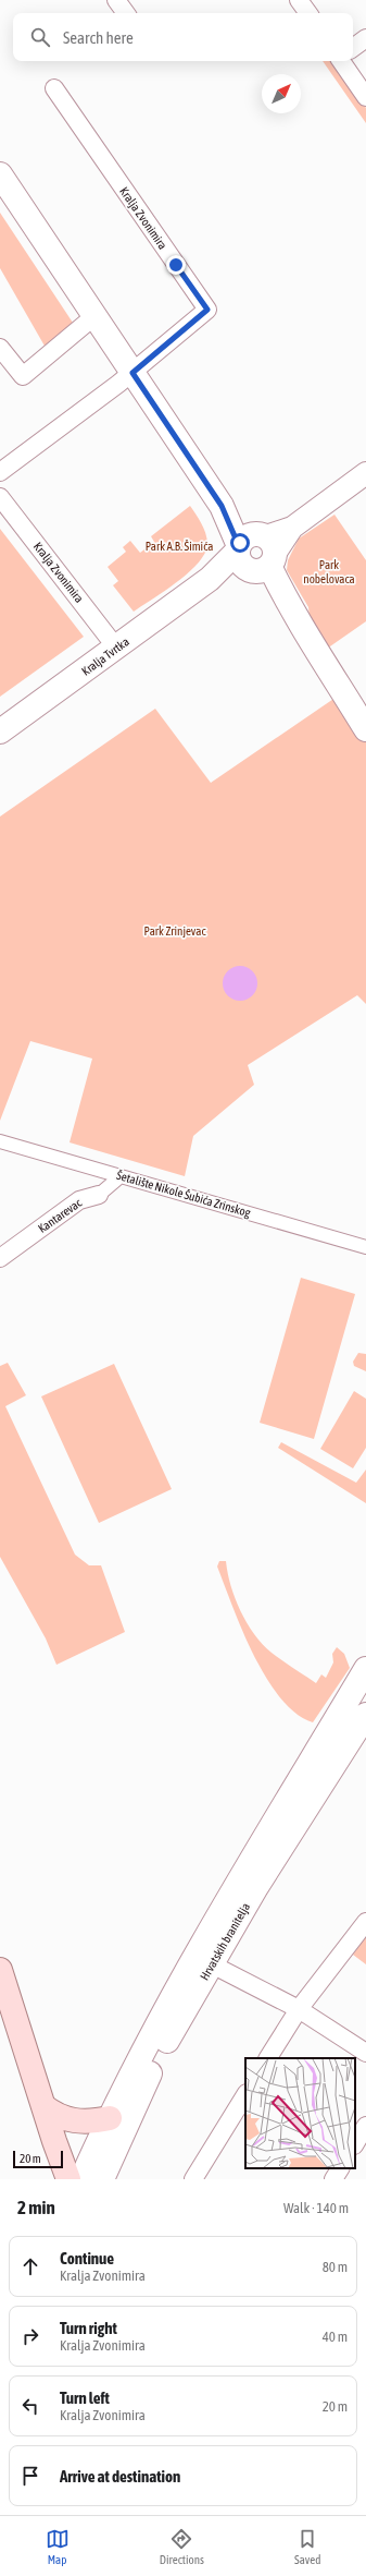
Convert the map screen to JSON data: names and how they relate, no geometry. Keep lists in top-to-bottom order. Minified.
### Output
{"streets":{"main road":["Kralja Tvrtka","Hrvatskih branitelja"],"street":["Kralja Zvonimira","Šetalište Nikole Šubića Zrinskog","Kantarevac"]},"crossings":[["Kralja Zvonimira","Kralja Tvrtka"],["Šetalište Nikole Šubića Zrinskog","Kantarevac"]],"parks":["Park A.B. Šimića","Park nobelovaca","Park Zrinjevac"],"scale_bar":"20 m","north":"top right","page":{"search":"Search here","scale":"20 m","heading":["2 min","Walk · 140 m"],"list":[["Continue","Kralja Zvonimira","80 m"],["Turn right","Kralja Zvonimira","40 m"],["Turn left","Kralja Zvonimira","20 m"],"Arrive at destination"],"nav":["Map","Directions","Saved"]}}
